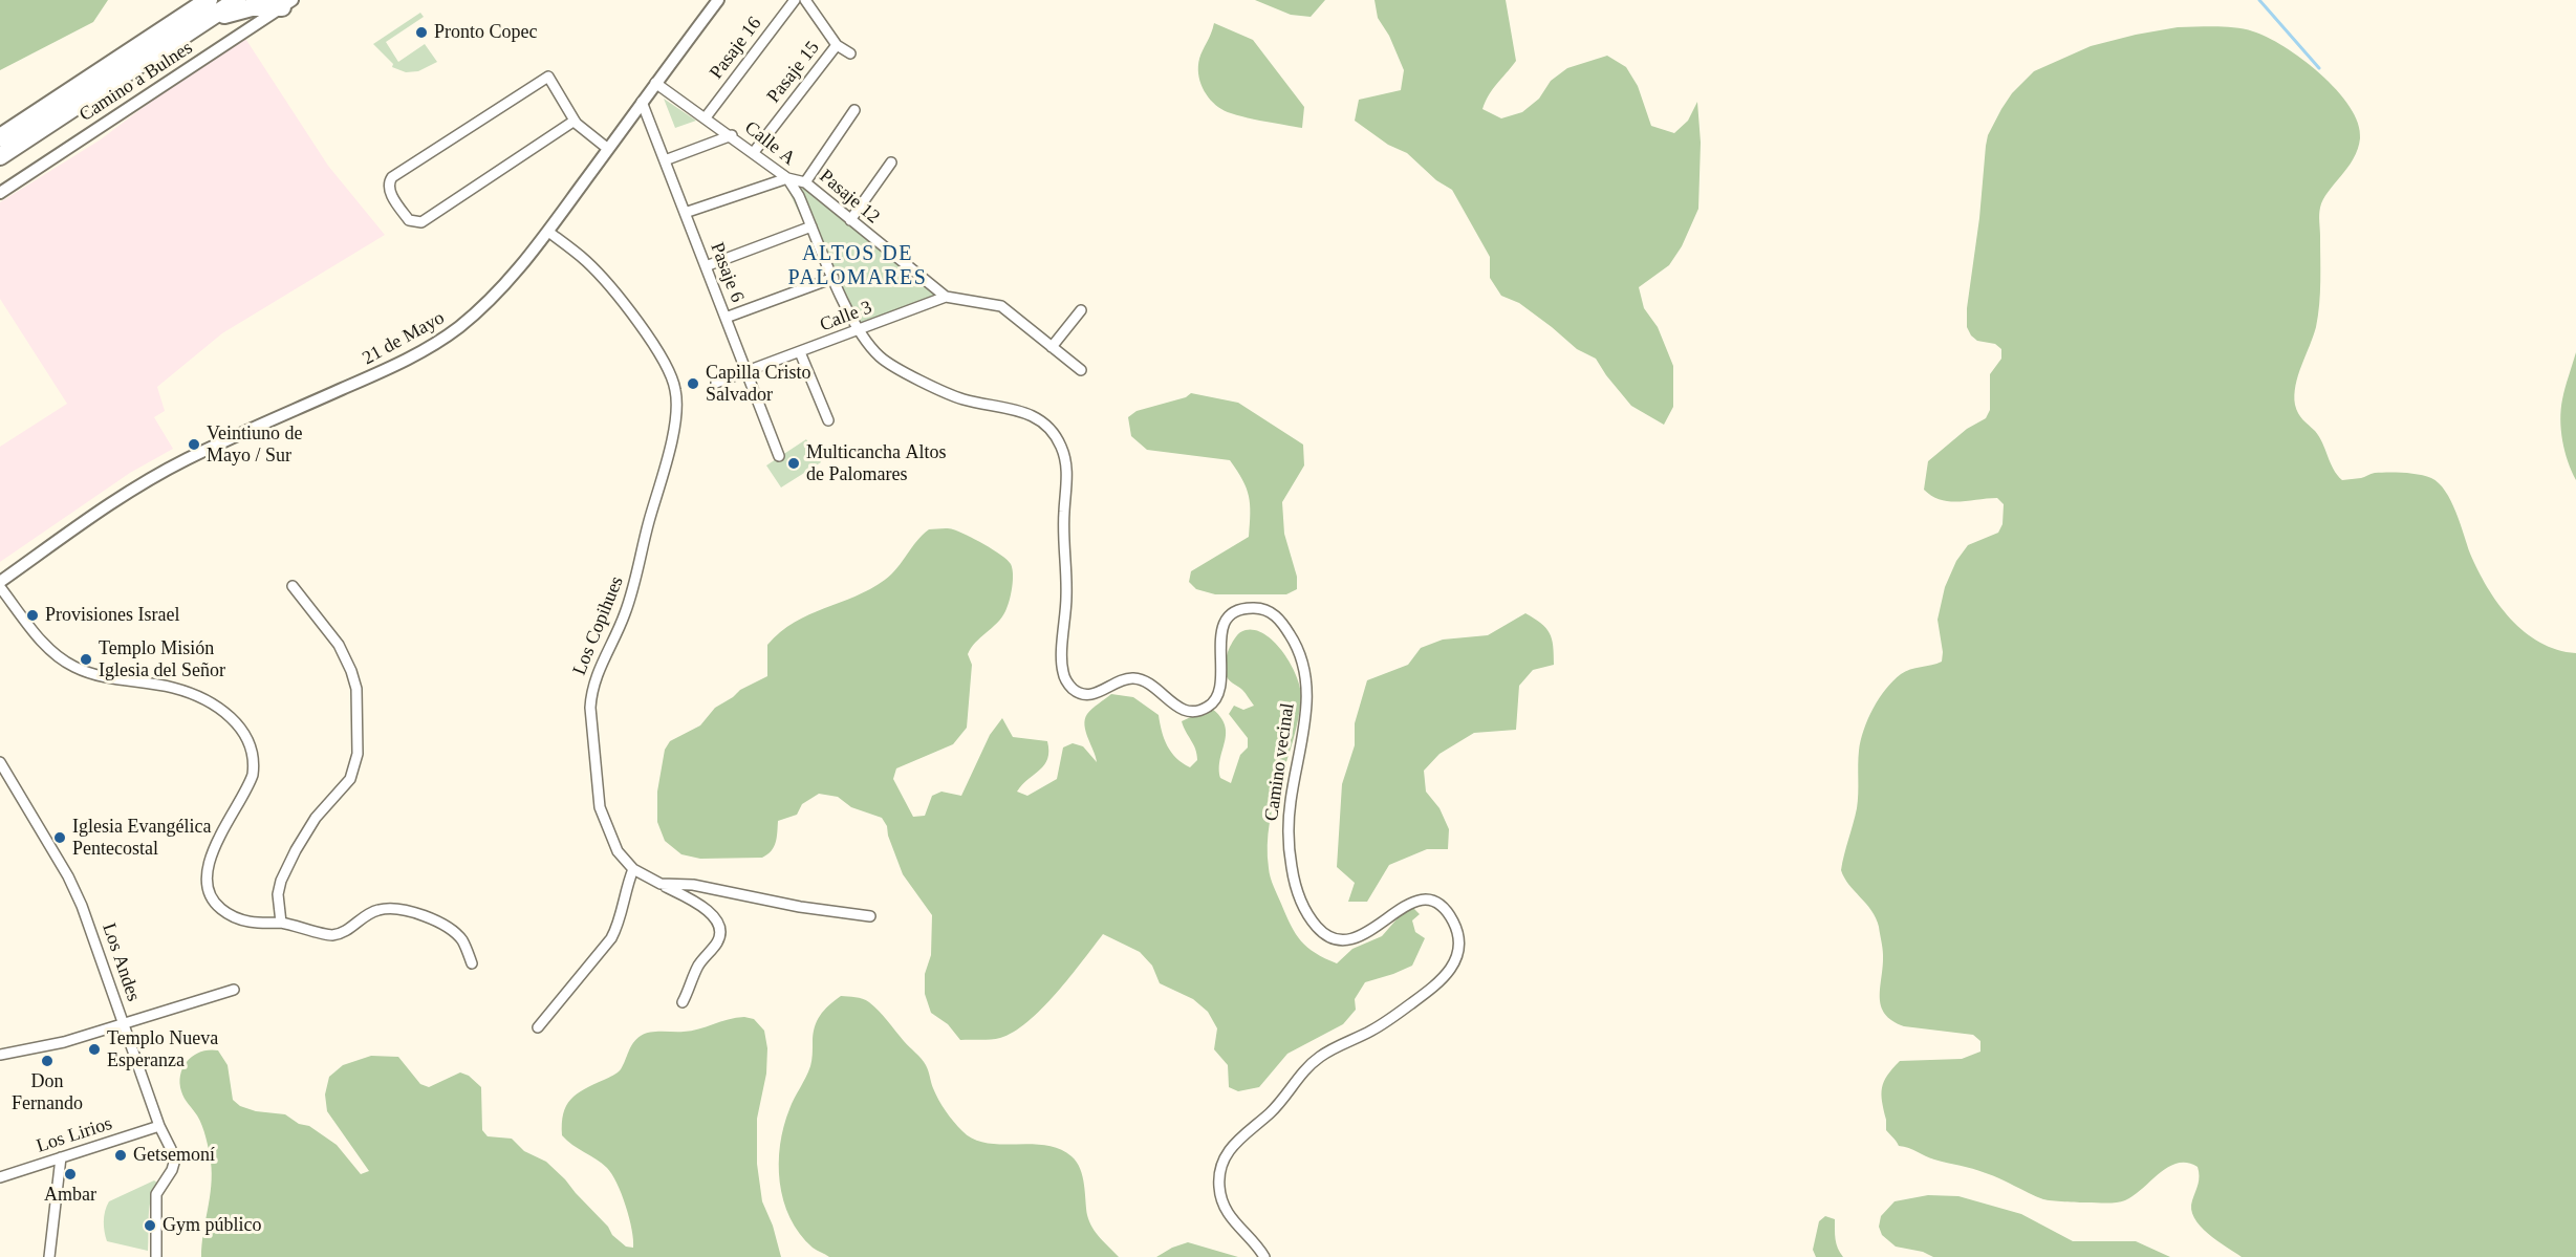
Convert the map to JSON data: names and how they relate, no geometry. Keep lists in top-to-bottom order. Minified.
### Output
{"streets":{"street":["Pasaje 16","Pasaje 15","Camino a Bulnes","Calle A","Pasaje 12","Pasaje 6","Calle 3","21 de Mayo","Los Copihues","Camino vecinal","Los Andes","Los Lirios"]},"crossings":[["Pasaje 16","Calle A"],["Pasaje 15","Calle A"],["Calle A","Pasaje 12"],["Calle A","Calle 3"],["Calle A","21 de Mayo"],["Calle A","Camino vecinal"],["Pasaje 12","Calle 3"],["Pasaje 6","Calle 3"],["Pasaje 6","21 de Mayo"],["Calle 3","Camino vecinal"],["21 de Mayo","Los Copihues"],["Los Andes","Los Lirios"]],"districts":["ALTOS DE PALOMARES"],"places":["Pronto Copec","Capilla Cristo Salvador","Veintiuno de Mayo / Sur","Multicancha Altos de Palomares","Provisiones Israel","Templo Misión Iglesia del Señor","Iglesia Evangélica Pentecostal","Templo Nueva Esperanza","Don Fernando","Getsemoní","Ambar","Gym público"]}
